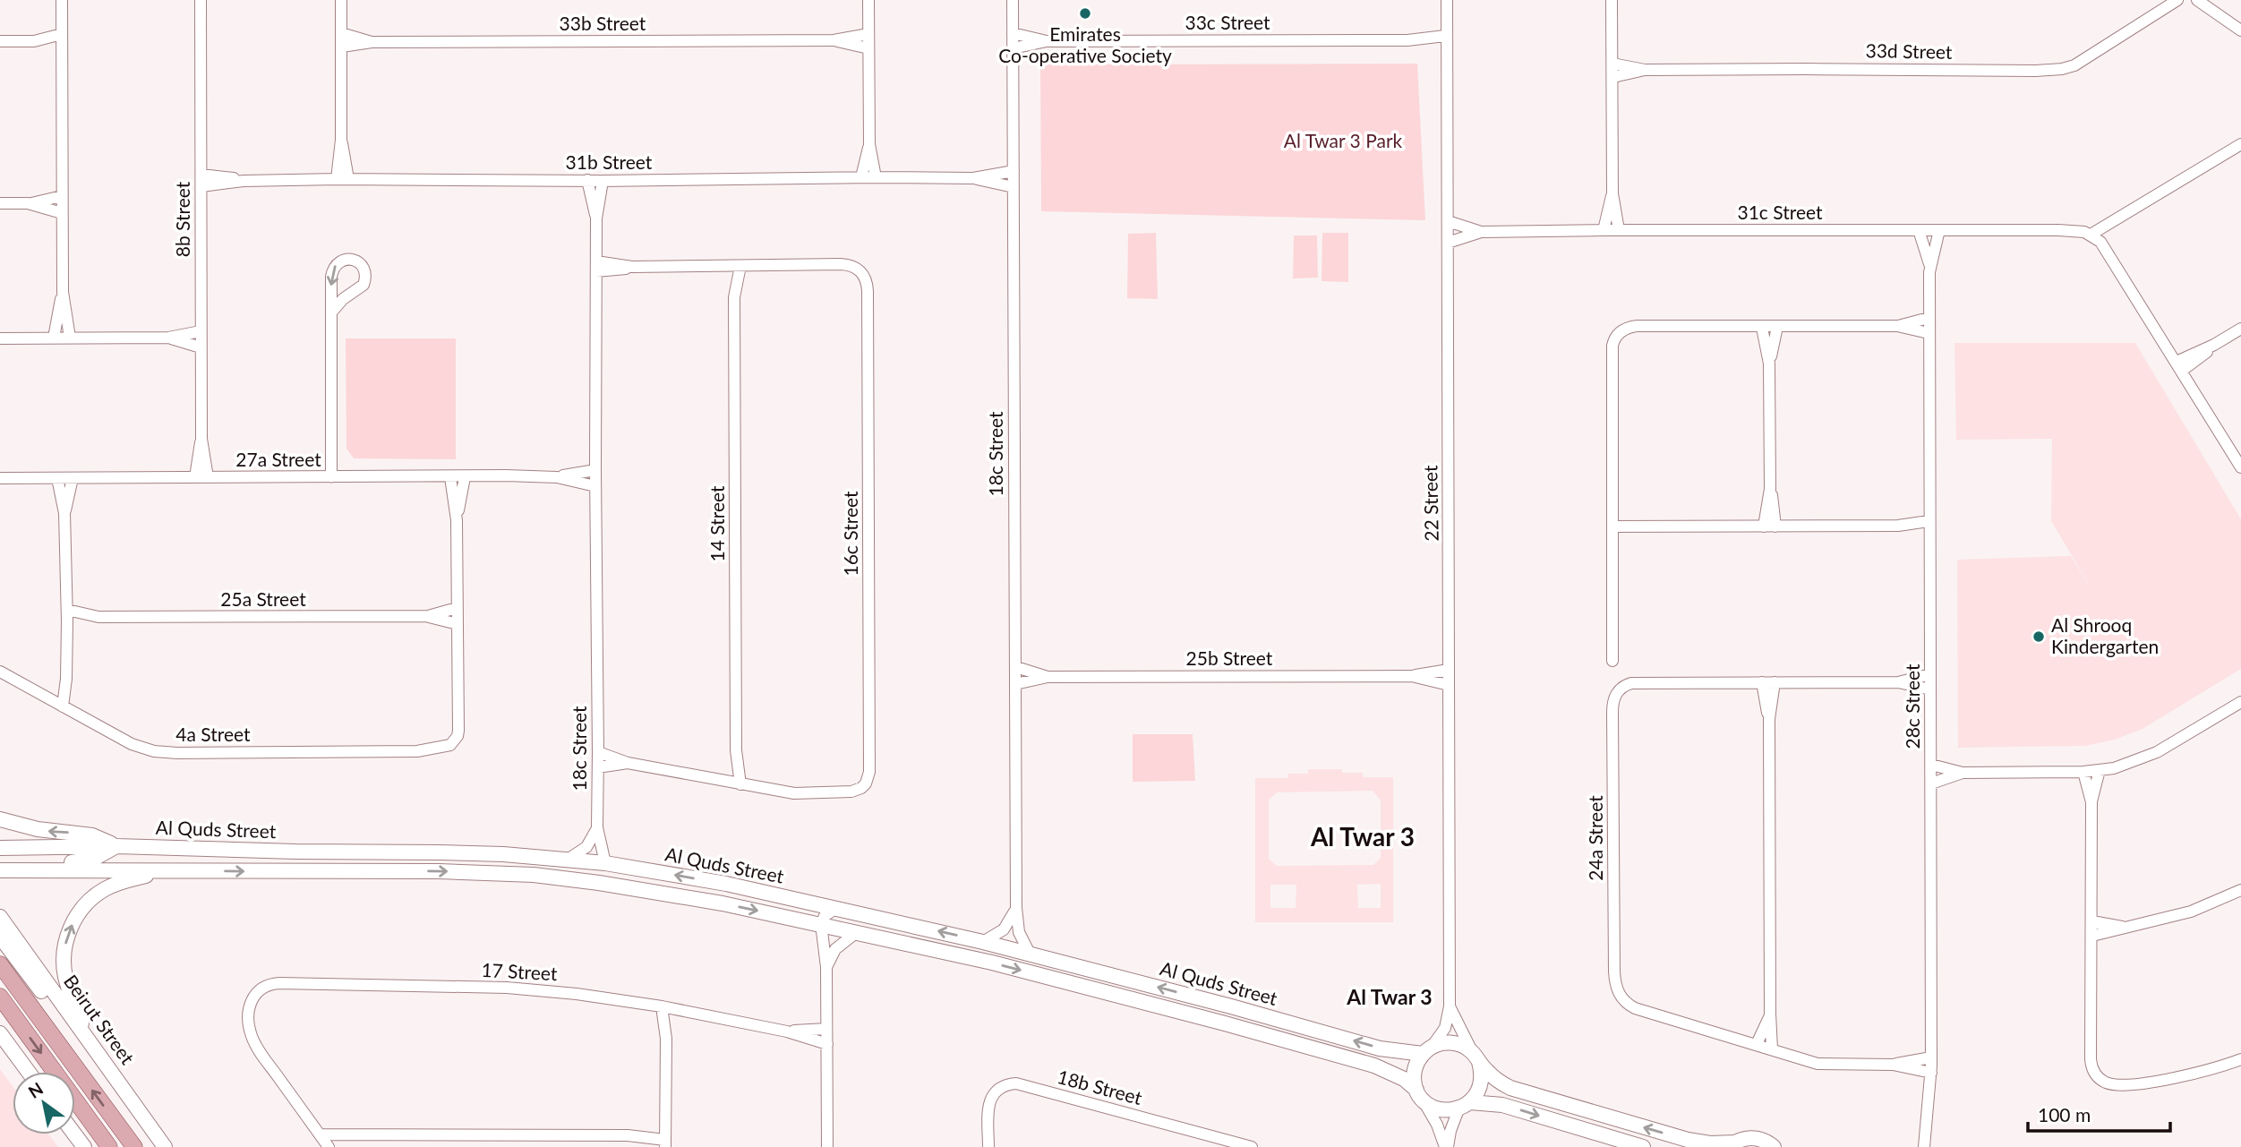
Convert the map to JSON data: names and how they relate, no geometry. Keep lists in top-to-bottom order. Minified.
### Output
{"streets":{"main road":["Al Quds Street","Beirut Street"],"street":["33c Street","33b Street","33d Street","31b Street","31c Street","8b Street","18c Street","27a Street","22 Street","14 Street","16c Street","25a Street","25b Street","28c Street","4a Street","24a Street","17 Street","18b Street"]},"crossings":[["33c Street","18c Street"],["33c Street","22 Street"],["31b Street","8b Street"],["31b Street","18c Street"],["31c Street","22 Street"],["31c Street","28c Street"],["8b Street","27a Street"],["18c Street","27a Street"],["18c Street","25b Street"],["18c Street","Al Quds Street"],["22 Street","25b Street"],["22 Street","Al Quds Street"],["14 Street","16c Street"],["25a Street","4a Street"]],"districts":["Al Twar 3","Al Twar 3"],"parks":["Al Twar 3 Park"],"places":["Emirates Co-operative Society","Al Shrooq Kindergarten"],"scale_bar":"100 m","north":"top left"}
